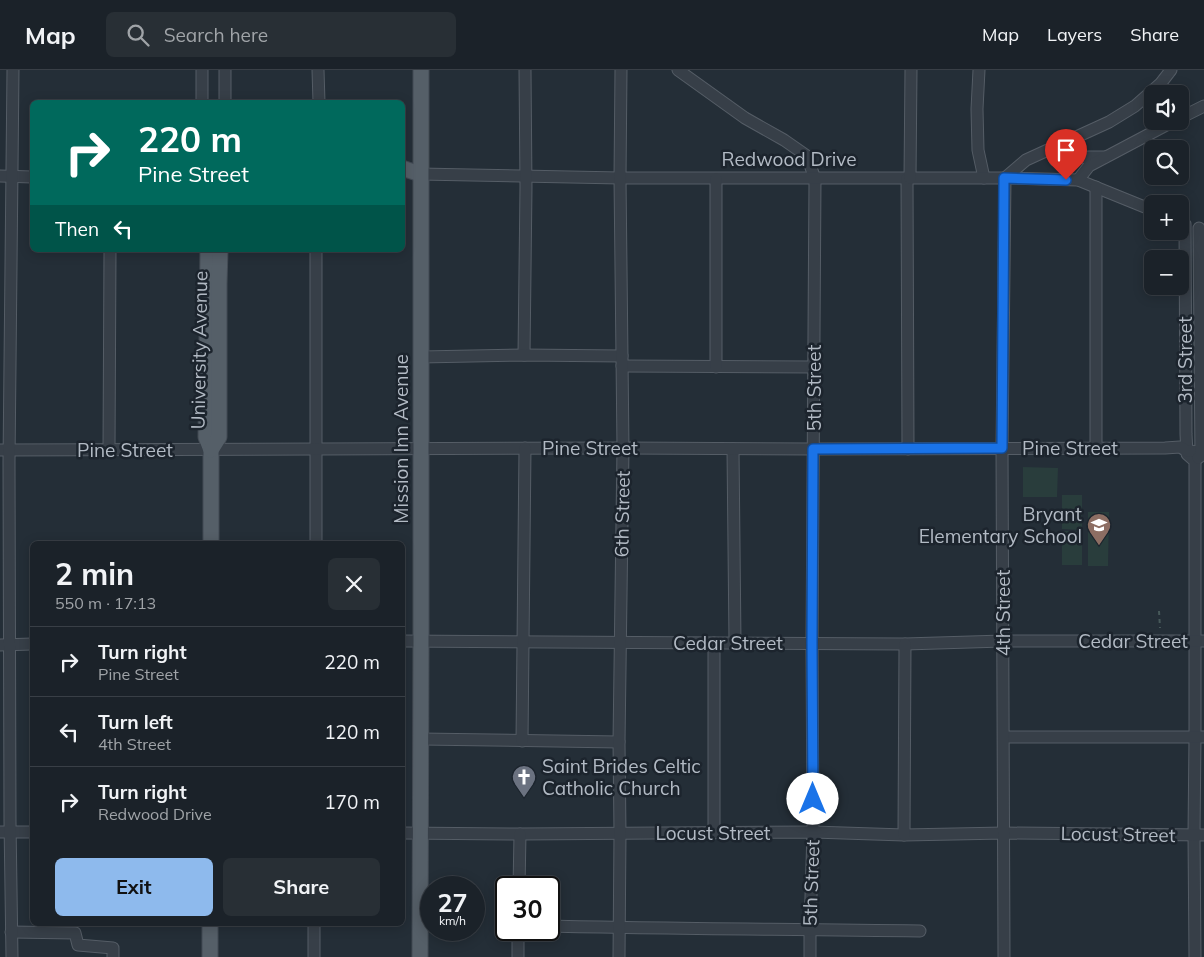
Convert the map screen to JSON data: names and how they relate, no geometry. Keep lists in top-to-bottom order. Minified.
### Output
{"streets":{"main road":["Redwood Drive","University Avenue","Mission Inn Avenue"],"street":["3rd Street","5th Street","Pine Street","6th Street","4th Street","Cedar Street","Locust Street"]},"crossings":[["Redwood Drive","5th Street"],["Redwood Drive","Mission Inn Avenue"],["Redwood Drive","6th Street"],["Redwood Drive","4th Street"],["University Avenue","Pine Street"],["3rd Street","Pine Street"],["3rd Street","Cedar Street"],["3rd Street","Locust Street"],["5th Street","Pine Street"],["5th Street","Cedar Street"],["5th Street","Locust Street"],["Mission Inn Avenue","Pine Street"],["Mission Inn Avenue","Cedar Street"],["Mission Inn Avenue","Locust Street"],["Pine Street","6th Street"],["Pine Street","4th Street"],["6th Street","Cedar Street"],["6th Street","Locust Street"],["4th Street","Cedar Street"],["4th Street","Locust Street"]],"places":{"school or university":["Bryant Elementary School"],"church":["Saint Brides Celtic Catholic Church"]},"page":{"header":"Map","search":"Search here","nav":["Map","Layers","Share"],"map_buttons":["+","−"],"turn":["220 m","Pine Street"],"then":"Then","heading":["2 min","550 m · 17:13"],"list":[{"name":"Turn right","note":"Pine Street","value":"220 m"},{"name":"Turn left","note":"4th Street","value":"120 m"},{"name":"Turn right","note":"Redwood Drive","value":"170 m"}],"buttons":["Exit","Share"],"speed":"27 km/h","limit":"30"}}
